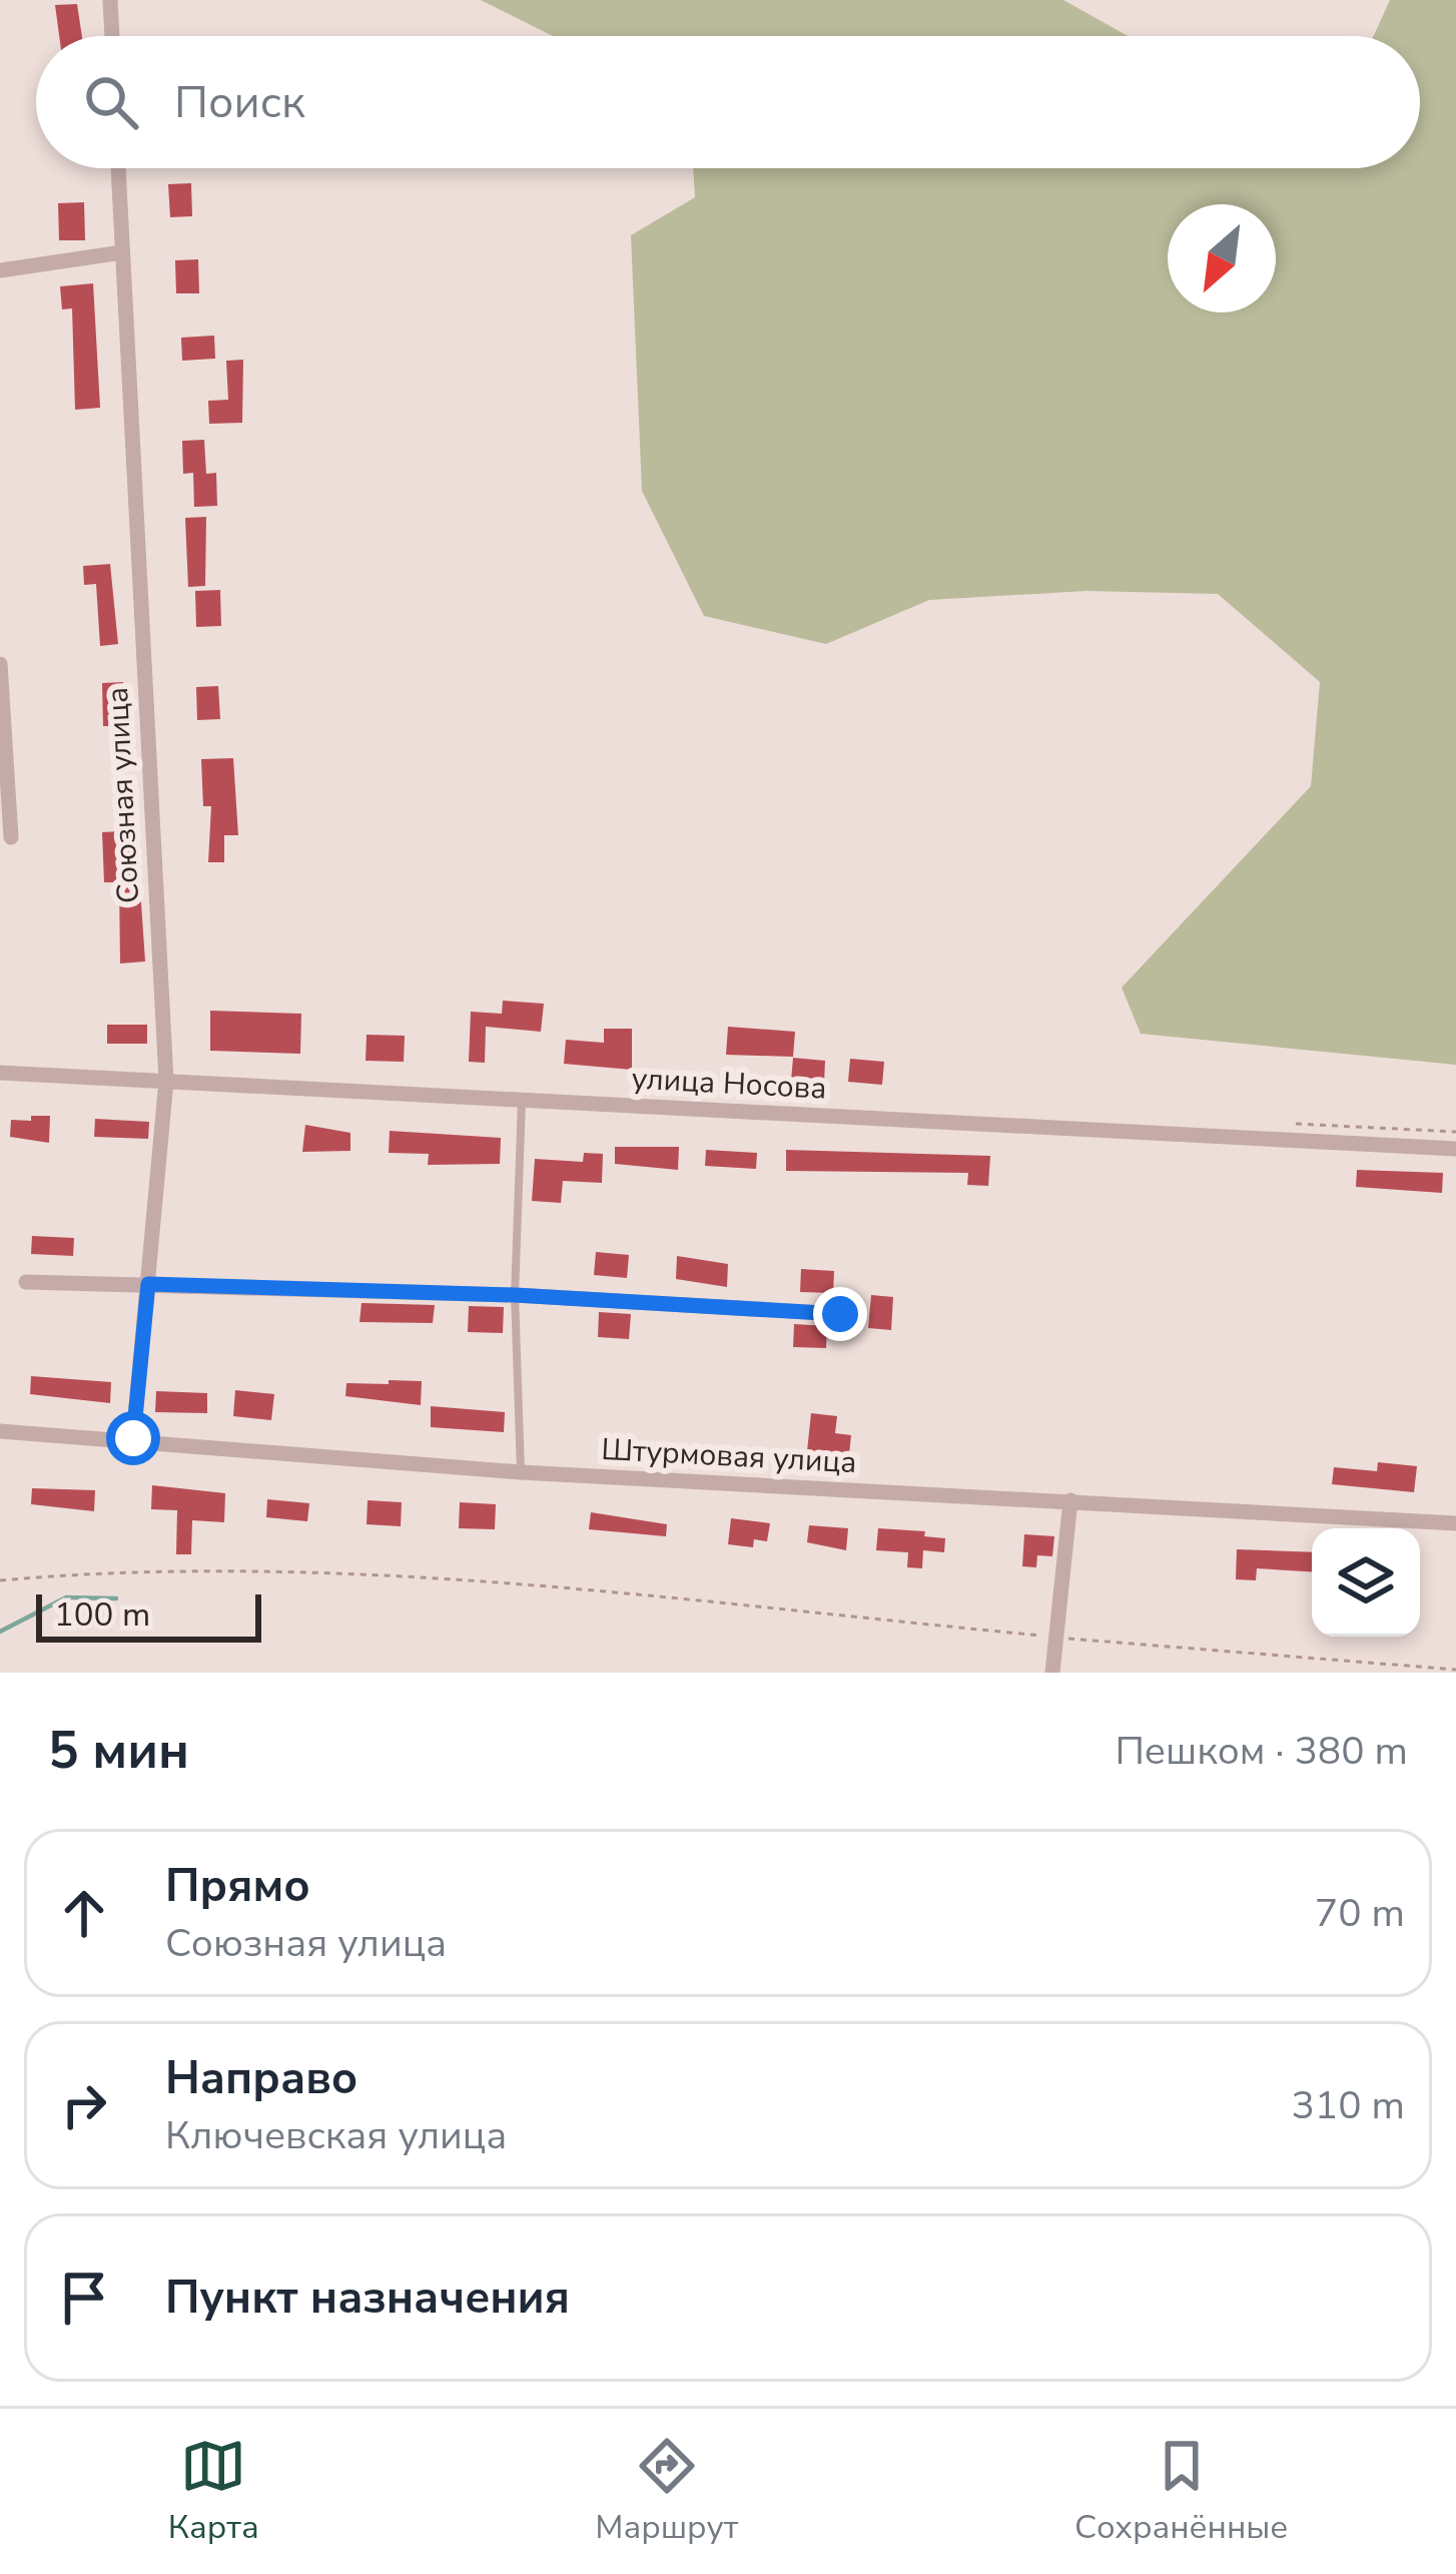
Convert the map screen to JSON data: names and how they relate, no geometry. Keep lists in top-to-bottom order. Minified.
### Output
{"streets":{"street":["Союзная улица","улица Носова","Штурмовая улица"]},"crossings":[["Союзная улица","улица Носова"],["Союзная улица","Штурмовая улица"]],"scale_bar":"100 m","north":"bottom left","page":{"search":"Поиск","scale":"100 m","heading":["5 мин","Пешком · 380 m"],"list":[["Прямо","Союзная улица","70 m"],["Направо","Ключевская улица","310 m"],"Пункт назначения"],"nav":["Карта","Маршрут","Сохранённые"]}}
